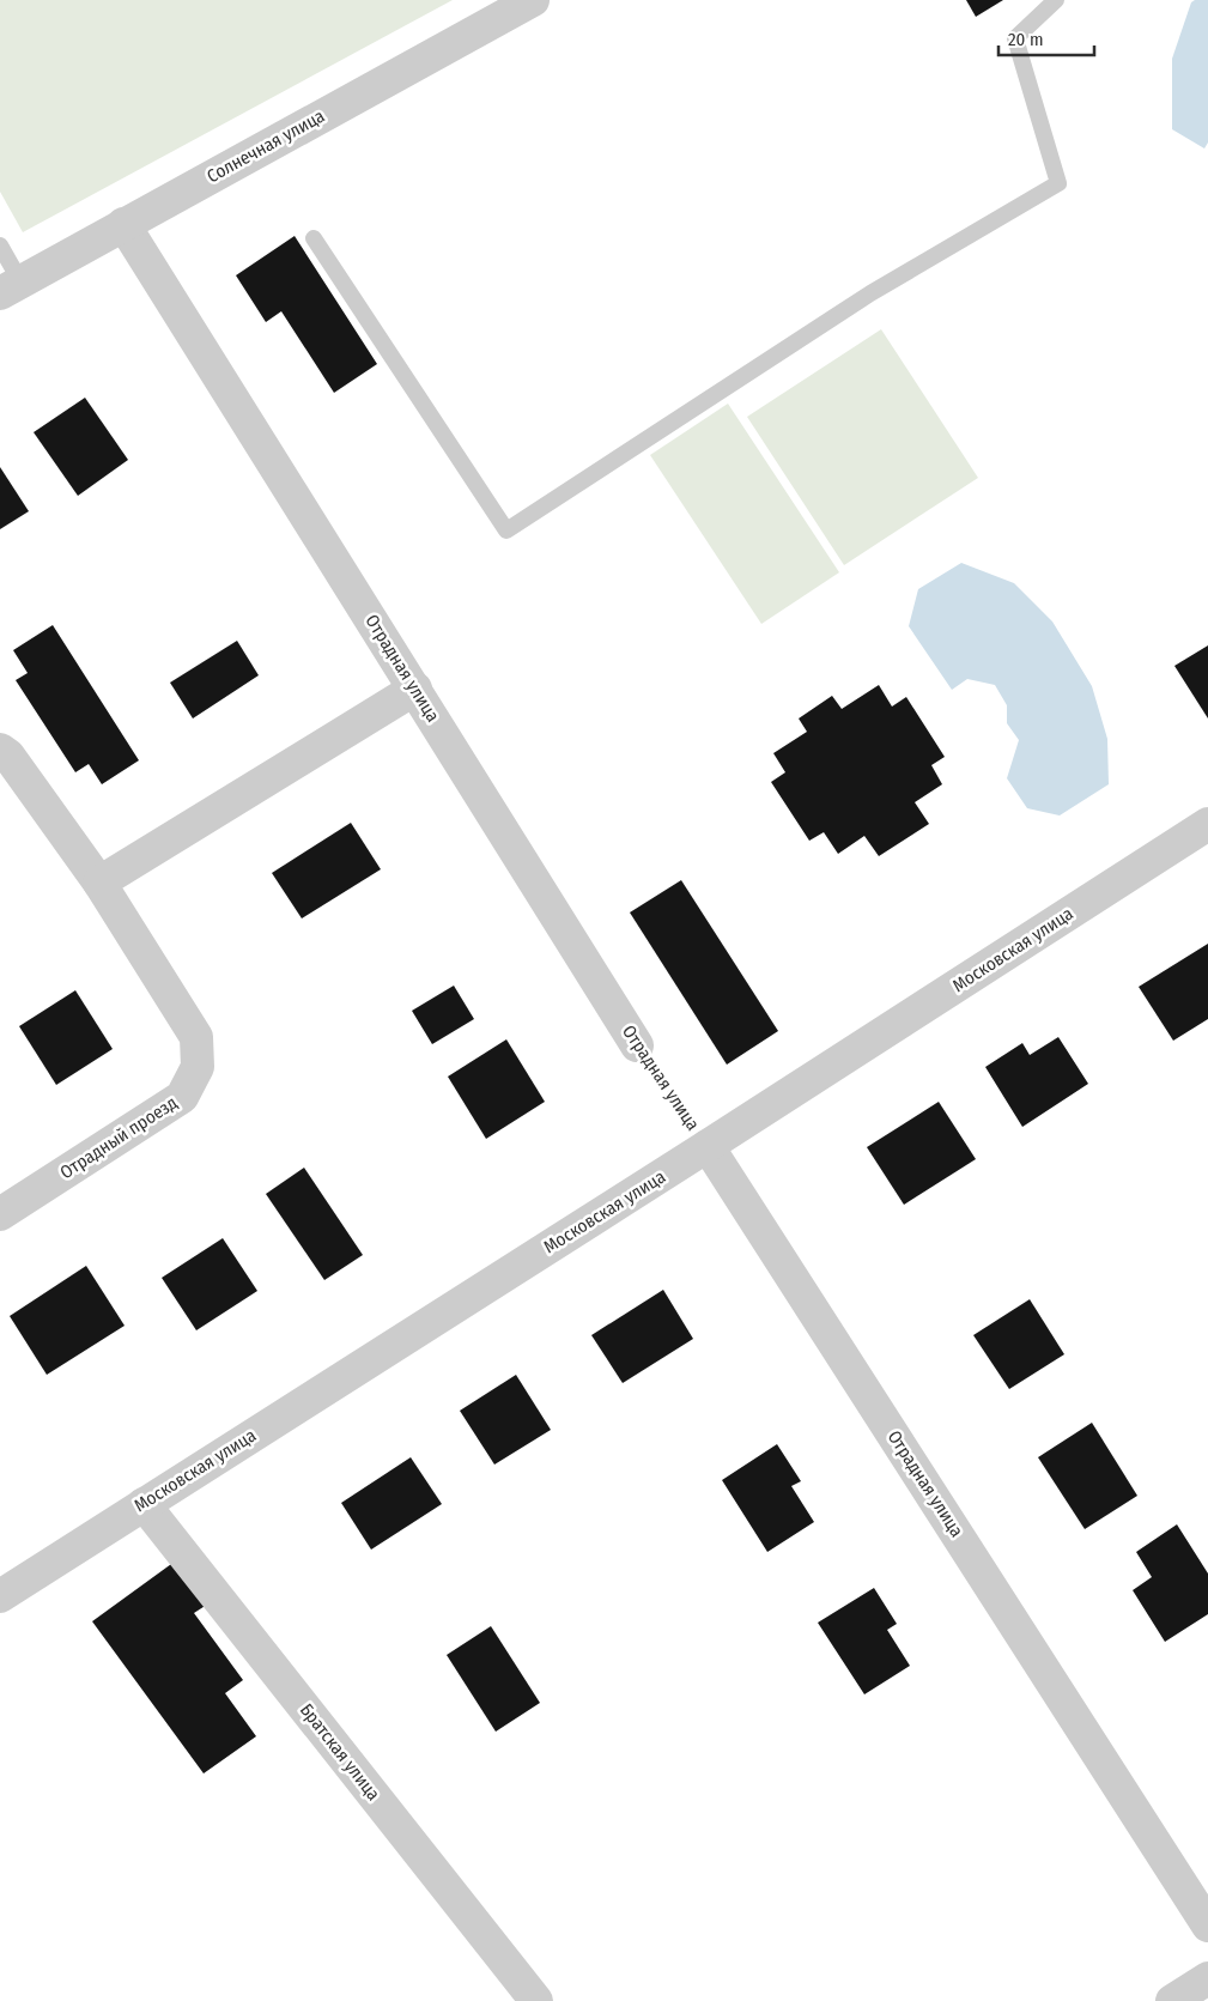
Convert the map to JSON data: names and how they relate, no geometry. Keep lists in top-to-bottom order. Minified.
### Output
{"streets":{"street":["Солнечная улица","Отрадная улица","Московская улица","Отрадный проезд","Братская улица"]},"crossings":[["Солнечная улица","Отрадная улица"],["Отрадная улица","Московская улица"],["Московская улица","Братская улица"]],"scale_bar":"20 m"}
